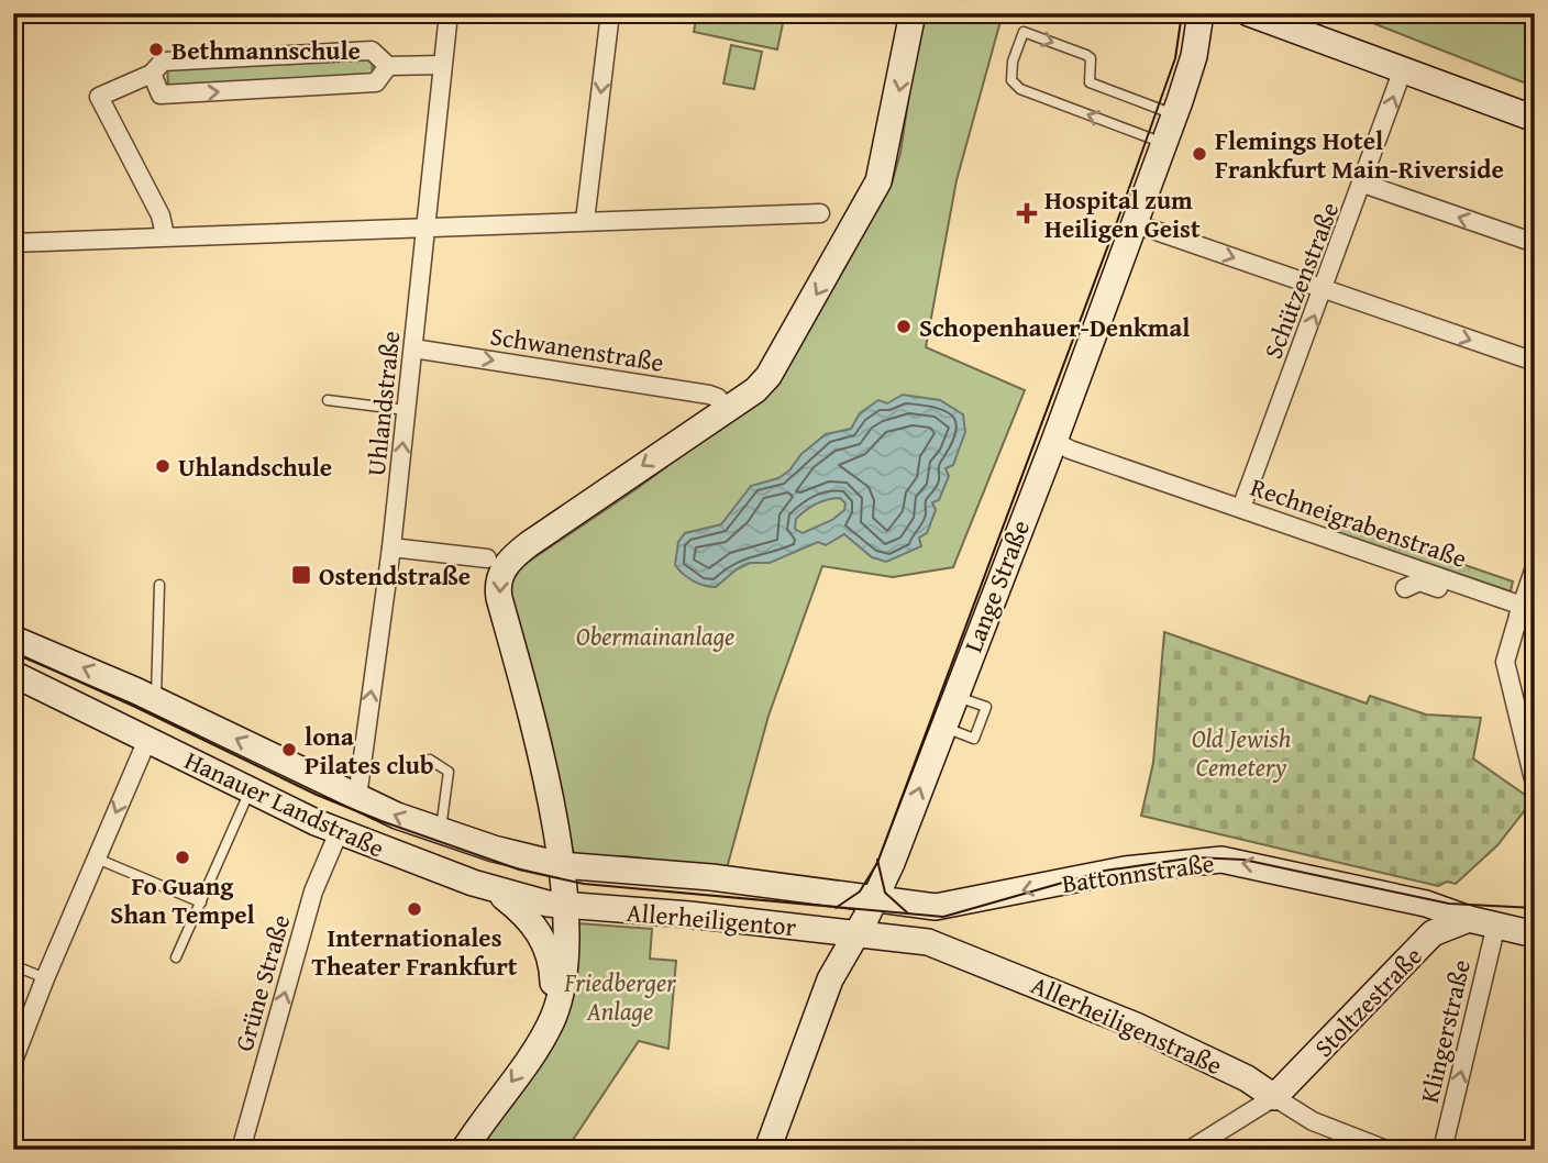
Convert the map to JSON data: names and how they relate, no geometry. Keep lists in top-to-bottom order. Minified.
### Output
{"streets":{"main road":["Lange Straße","Hanauer Landstraße","Battonnstraße","Allerheiligentor","Stoltzestraße","Allerheiligenstraße"],"street":["Schützenstraße","Schwanenstraße","Uhlandstraße","Rechneigrabenstraße","Grüne Straße","Klingerstraße"]},"crossings":[["Schützenstraße","Rechneigrabenstraße"],["Schwanenstraße","Uhlandstraße"],["Uhlandstraße","Hanauer Landstraße"],["Rechneigrabenstraße","Lange Straße"],["Lange Straße","Battonnstraße"],["Lange Straße","Allerheiligentor"],["Lange Straße","Allerheiligenstraße"],["Hanauer Landstraße","Allerheiligentor"],["Hanauer Landstraße","Grüne Straße"],["Battonnstraße","Allerheiligentor"],["Battonnstraße","Stoltzestraße"],["Battonnstraße","Klingerstraße"],["Allerheiligentor","Allerheiligenstraße"],["Stoltzestraße","Allerheiligenstraße"]],"one_way":["Schützenstraße","Uhlandstraße","Lange Straße","Battonnstraße","Grüne Straße","Klingerstraße"],"parks":["Obermainanlage","Old Jewish Cemetery","Friedberger Anlage"],"places":{"other":["Bethmannschule","Flemings Hotel Frankfurt Main-Riverside","Schopenhauer-Denkmal","Uhlandschule","lona Pilates club","Fo Guang Shan Tempel","Internationales Theater Frankfurt"],"health":["Hospital zum Heiligen Geist"],"transit":["Ostendstraße"]}}
